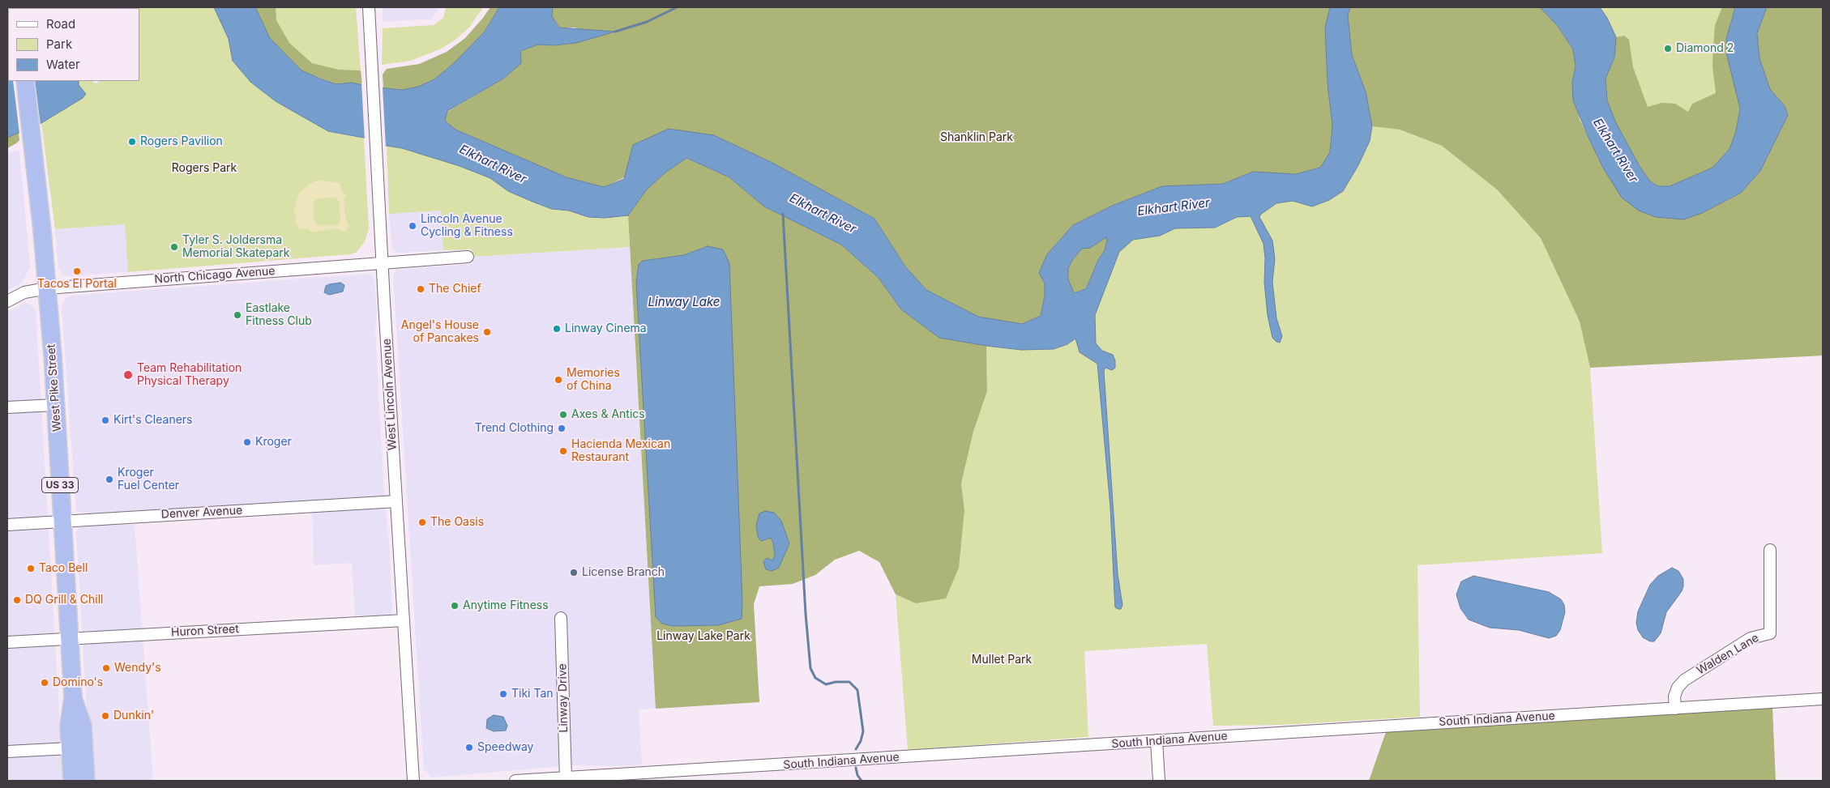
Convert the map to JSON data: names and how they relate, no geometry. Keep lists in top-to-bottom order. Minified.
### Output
{"streets":{"highway":["West Pike Street","US 33"],"street":["North Chicago Avenue","West Lincoln Avenue","Denver Avenue","Huron Street","Walden Lane","Linway Drive","South Indiana Avenue"]},"crossings":[["North Chicago Avenue","West Pike Street"],["North Chicago Avenue","West Lincoln Avenue"],["West Pike Street","Denver Avenue"],["West Pike Street","Huron Street"],["West Lincoln Avenue","Denver Avenue"],["West Lincoln Avenue","Huron Street"],["Walden Lane","South Indiana Avenue"],["Linway Drive","South Indiana Avenue"]],"water":["Elkhart River","Linway Lake"],"parks":["Shanklin Park","Rogers Park","Linway Lake Park","Mullet Park"],"places":["Diamond 2","Rogers Pavilion","Lincoln Avenue Cycling & Fitness","Tyler S. Joldersma Memorial Skatepark","Tacos El Portal","The Chief","Eastlake Fitness Club","Linway Cinema","Angel's House of Pancakes","Team Rehabilitation Physical Therapy","Memories of China","Axes & Antics","Kirt's Cleaners","Trend Clothing","Kroger","Hacienda Mexican Restaurant","Kroger Fuel Center","The Oasis","Taco Bell","License Branch","DQ Grill & Chill","Anytime Fitness","Wendy's","Domino's","Tiki Tan","Dunkin'","Speedway"],"legend":["Road","Park","Water"]}
